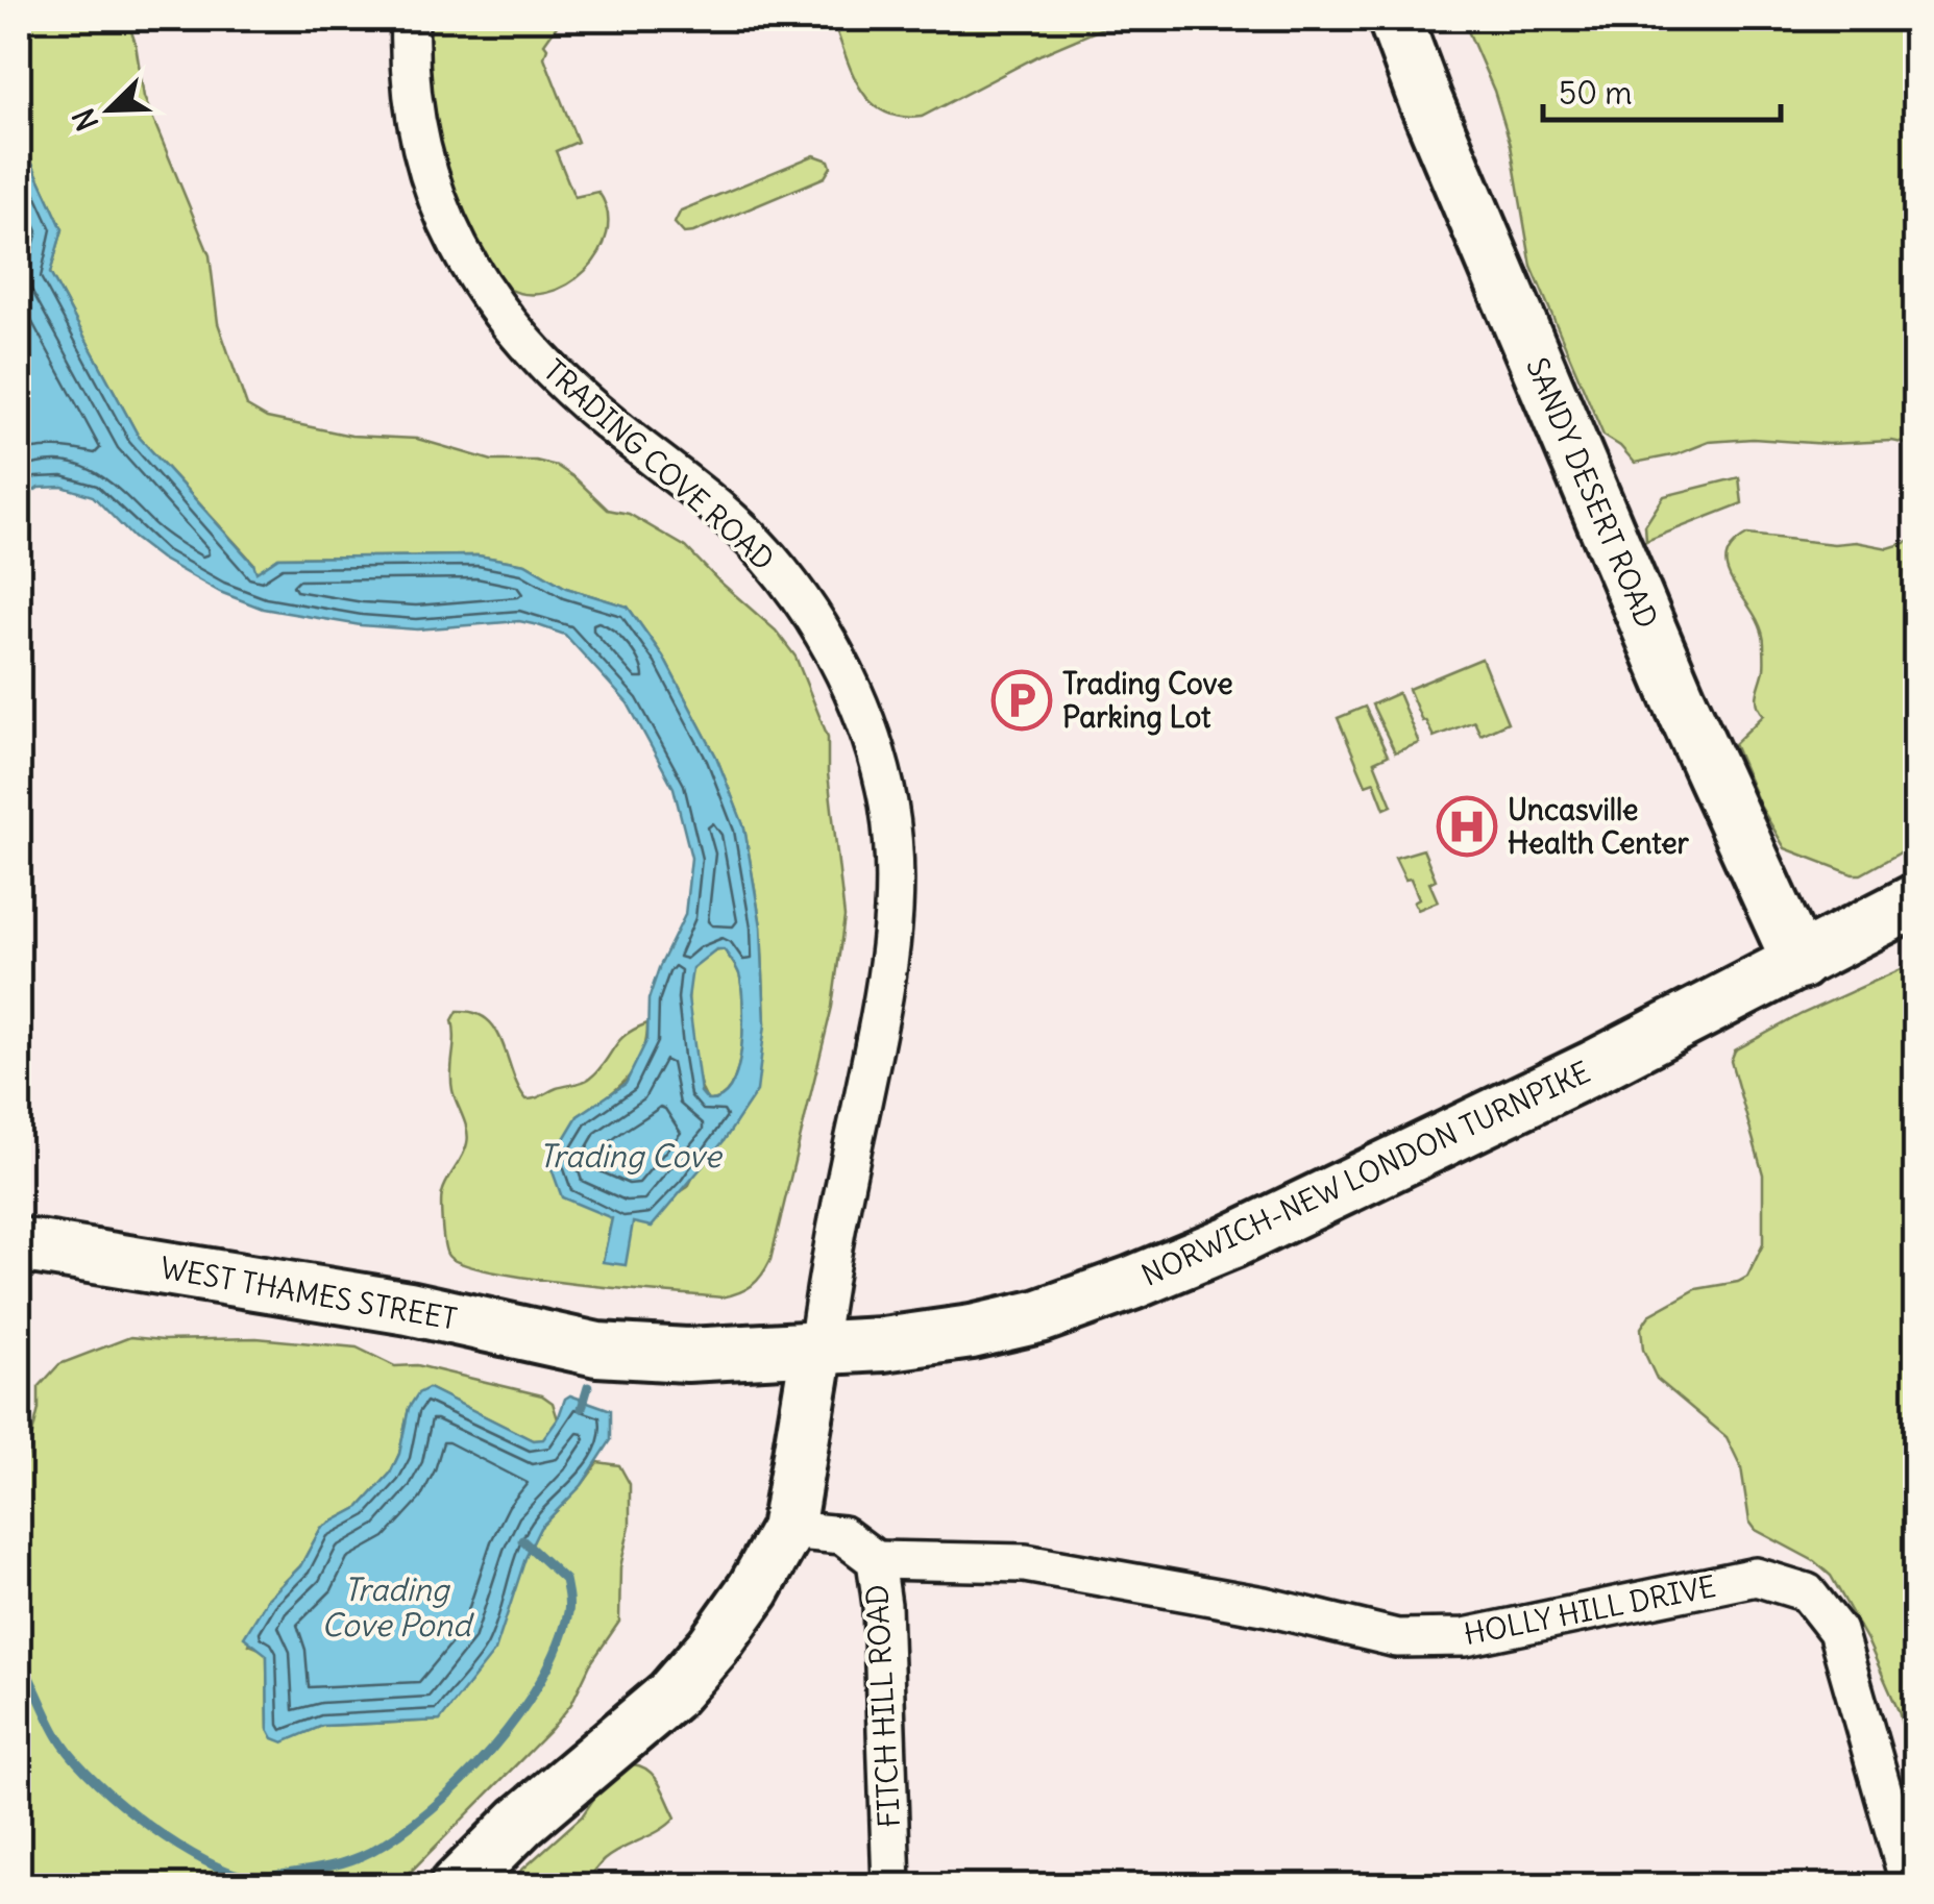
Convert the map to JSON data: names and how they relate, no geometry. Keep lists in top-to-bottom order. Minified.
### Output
{"streets":{"main road":["SANDY DESERT ROAD","NORWICH-NEW LONDON TURNPIKE","WEST THAMES STREET"],"street":["TRADING COVE ROAD","HOLLY HILL DRIVE","FITCH HILL ROAD"]},"crossings":[["TRADING COVE ROAD","NORWICH-NEW LONDON TURNPIKE"],["SANDY DESERT ROAD","NORWICH-NEW LONDON TURNPIKE"],["NORWICH-NEW LONDON TURNPIKE","WEST THAMES STREET"],["HOLLY HILL DRIVE","FITCH HILL ROAD"]],"water":["Trading Cove","Trading Cove Pond"],"places":{"parking":["Trading Cove Parking Lot"],"hospital":["Uncasville Health Center"]},"scale_bar":"50 m","north":"bottom left"}
